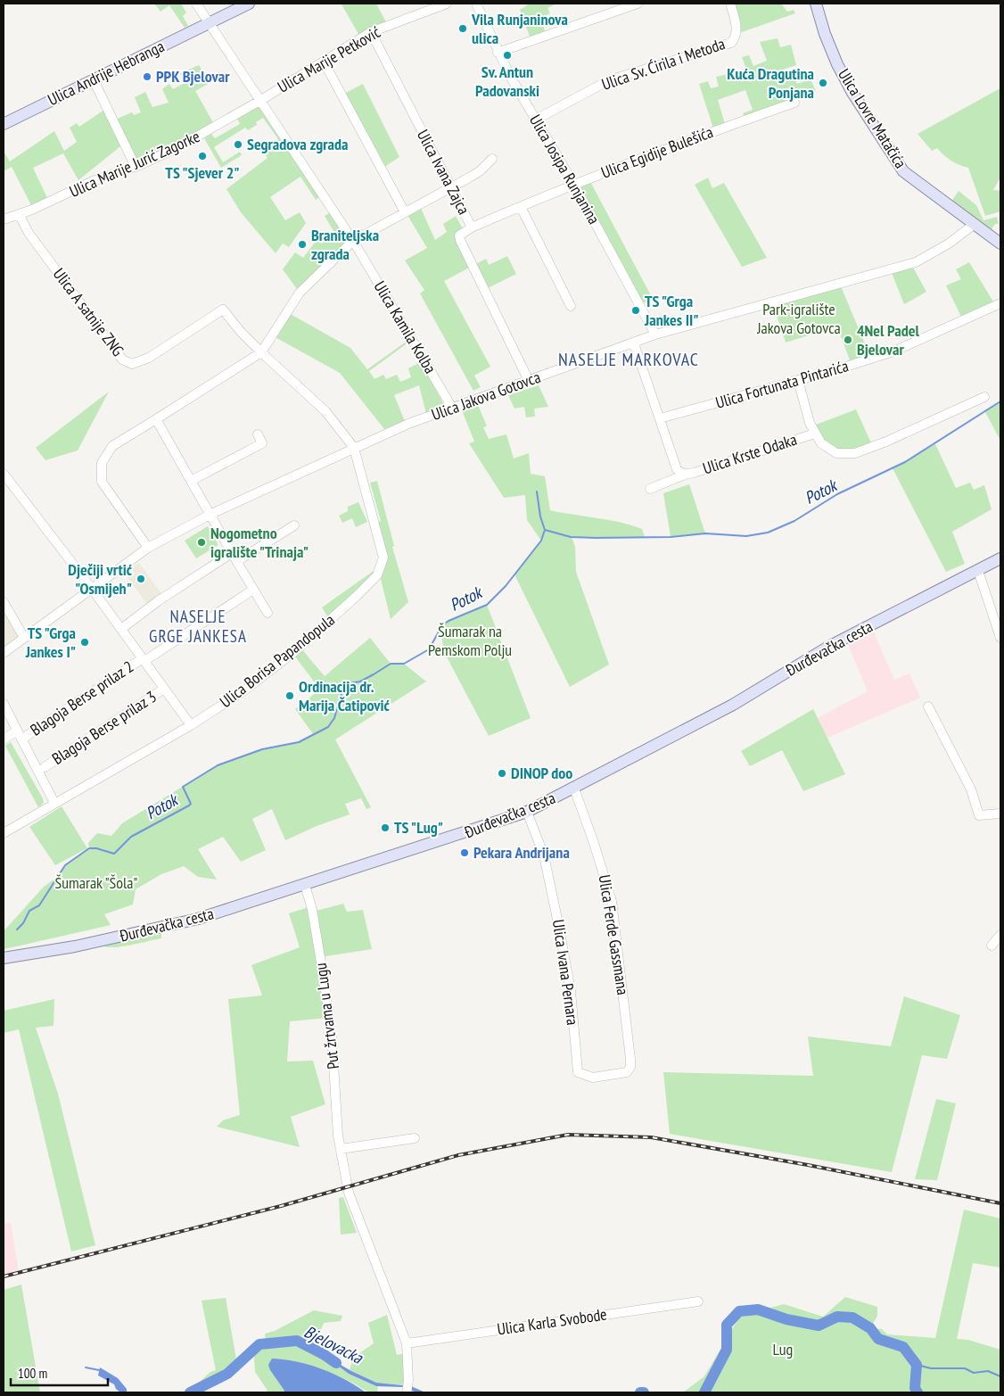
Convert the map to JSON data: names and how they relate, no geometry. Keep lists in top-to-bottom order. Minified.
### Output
{"streets":{"main road":["Ulica Andrije Hebranga","Ulica Lovre Matačića","Đurđevačka cesta"],"street":["Ulica Marije Petković","Ulica Sv. Ćirila i Metoda","Ulica Egidije Bulešića","Ulica Marije Jurić Zagorke","Ulica Josipa Runjanina","Ulica Ivana Zajca","Ulica A satnije ZNG","Ulica Kamila Kolba","Ulica Fortunata Pintarića","Ulica Jakova Gotovca","Ulica Krste Odaka","Ulica Borisa Papandopula","Blagoja Berse prilaz 2","Blagoja Berse prilaz 3","Ulica Ferde Gassmana","Ulica Ivana Pernara","Put žrtvama u Lugu","Ulica Karla Svobode"]},"crossings":[["Ulica Marije Petković","Ulica Marije Jurić Zagorke"],["Ulica Marije Petković","Ulica Ivana Zajca"],["Ulica Marije Petković","Ulica Kamila Kolba"],["Ulica Sv. Ćirila i Metoda","Ulica Josipa Runjanina"],["Ulica Andrije Hebranga","Ulica Kamila Kolba"],["Ulica Lovre Matačića","Ulica Jakova Gotovca"],["Ulica Egidije Bulešića","Ulica Josipa Runjanina"],["Ulica Egidije Bulešića","Ulica Ivana Zajca"],["Ulica Marije Jurić Zagorke","Ulica A satnije ZNG"],["Ulica Marije Jurić Zagorke","Ulica Kamila Kolba"],["Ulica Josipa Runjanina","Ulica Jakova Gotovca"],["Ulica Ivana Zajca","Ulica Jakova Gotovca"],["Ulica Kamila Kolba","Ulica Jakova Gotovca"],["Ulica Fortunata Pintarića","Ulica Krste Odaka"],["Ulica Jakova Gotovca","Ulica Borisa Papandopula"],["Đurđevačka cesta","Ulica Ferde Gassmana"],["Đurđevačka cesta","Ulica Ivana Pernara"],["Đurđevačka cesta","Put žrtvama u Lugu"],["Ulica Ferde Gassmana","Ulica Ivana Pernara"],["Put žrtvama u Lugu","Ulica Karla Svobode"]],"districts":["NASELJE MARKOVAC","NASELJE GRGE JANKESA"],"water":["Potok","Bjelovacka"],"parks":["Park-igralište Jakova Gotovca","Šumarak na Pemskom Polju","Šumarak \"Šola\"","Lug"],"places":["Vila Runjaninova ulica","Sv. Antun Padovanski","PPK Bjelovar","Kuća Dragutina Ponjana","Segradova zgrada","TS \"Sjever 2\"","Braniteljska zgrada","TS \"Grga Jankes II\"","4Nel Padel Bjelovar","Nogometno igralište \"Trinaja\"","Dječiji vrtić \"Osmijeh\"","TS \"Grga Jankes I\"","Ordinacija dr. Marija Čatipović","DINOP doo","TS \"Lug\"","Pekara Andrijana"],"scale_bar":"100 m"}
